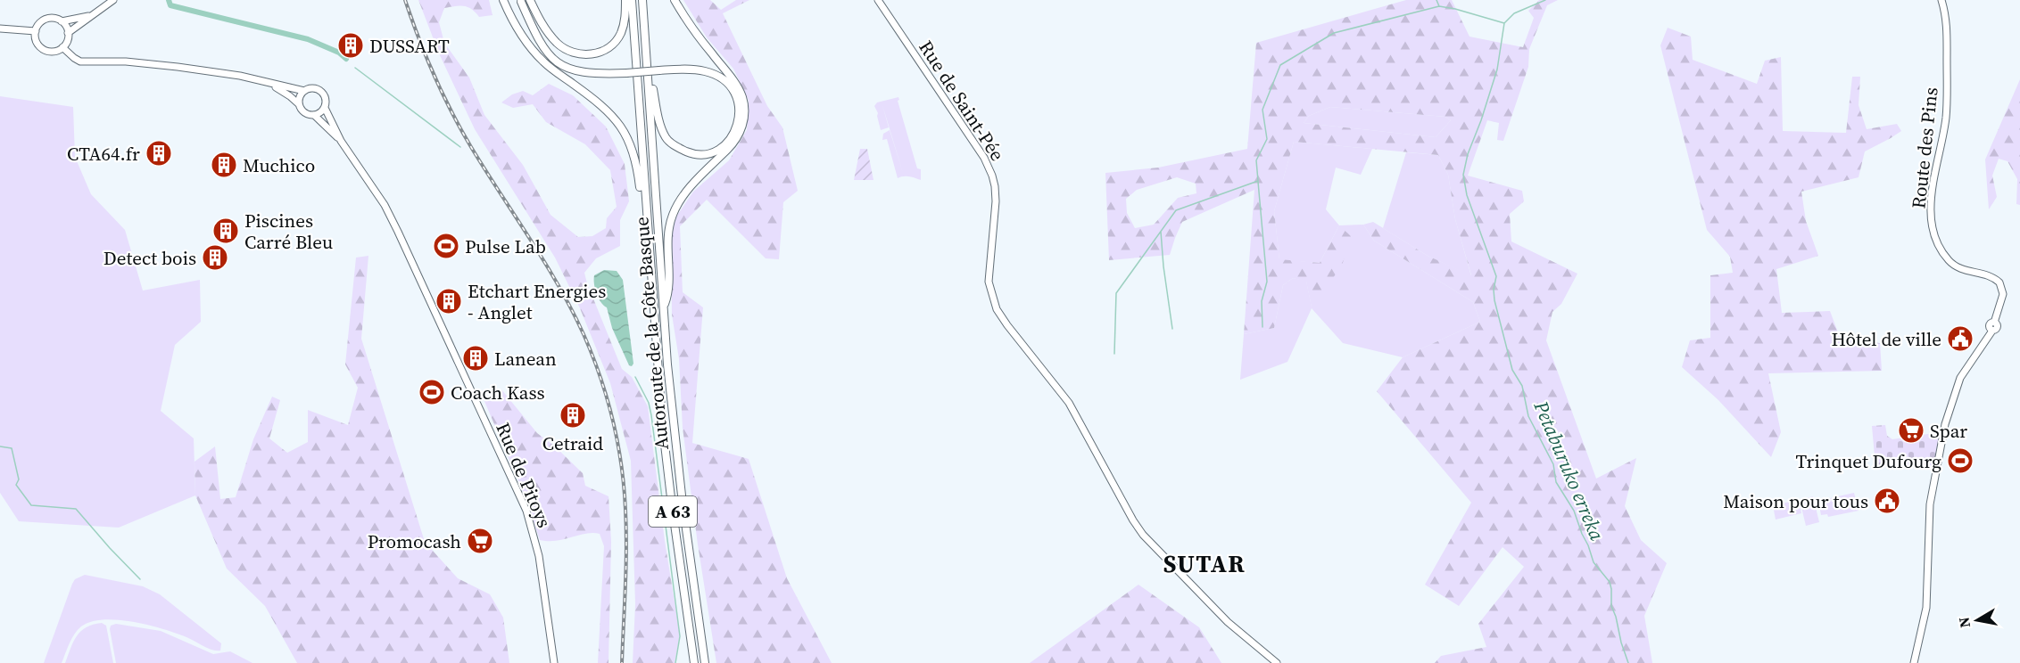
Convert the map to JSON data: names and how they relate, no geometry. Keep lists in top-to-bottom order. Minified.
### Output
{"streets":{"highway":["Autoroute de la Côte Basque","A 63"],"street":["Rue de Saint-Pée","Route des Pins","Rue de Pitoys"]},"districts":["SUTAR"],"water":["Petaburuko erreka"],"places":{"building":["DUSSART","CTA64.fr","Muchico","Piscines Carré Bleu","Detect bois","Etchart Energies - Anglet","Lanean","Cetraid"],"sports":["Pulse Lab","Coach Kass","Trinquet Dufourg"],"public building":["Hôtel de ville","Maison pour tous"],"supermarket":["Spar","Promocash"]},"north":"left"}
